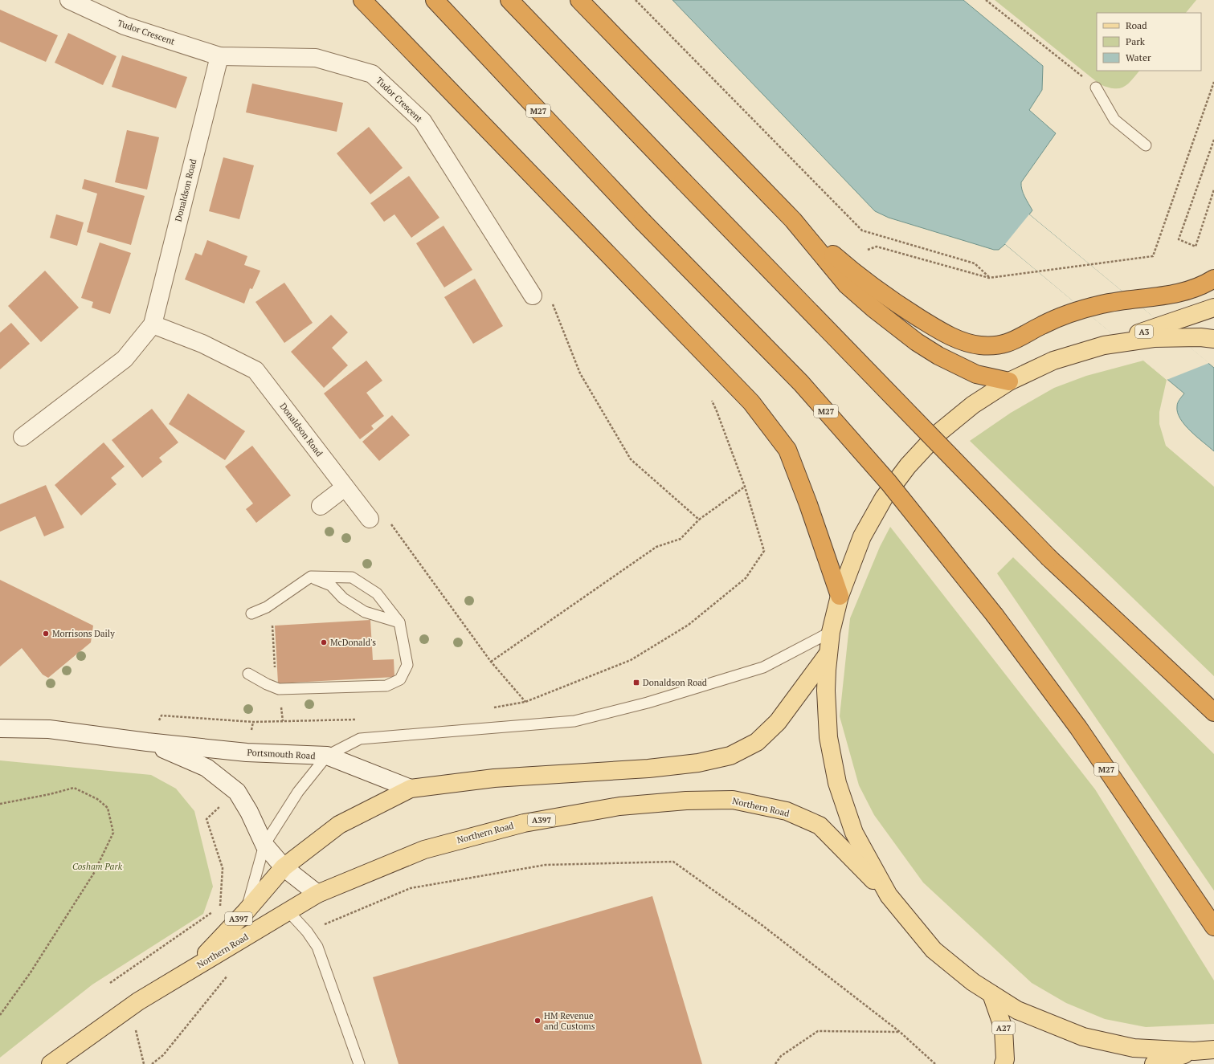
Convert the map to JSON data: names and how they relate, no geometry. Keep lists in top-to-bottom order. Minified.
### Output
{"streets":{"highway":["M27"],"main road":["A3","Northern Road","A397","A27"],"street":["Tudor Crescent","Donaldson Road","Portsmouth Road"]},"crossings":[["Tudor Crescent","Donaldson Road"],["Portsmouth Road","Northern Road"]],"parks":["Cosham Park"],"places":{"other":["Morrisons Daily","McDonald's","HM Revenue and Customs"],"transit":["Donaldson Road"]},"legend":["Road","Park","Water"]}
